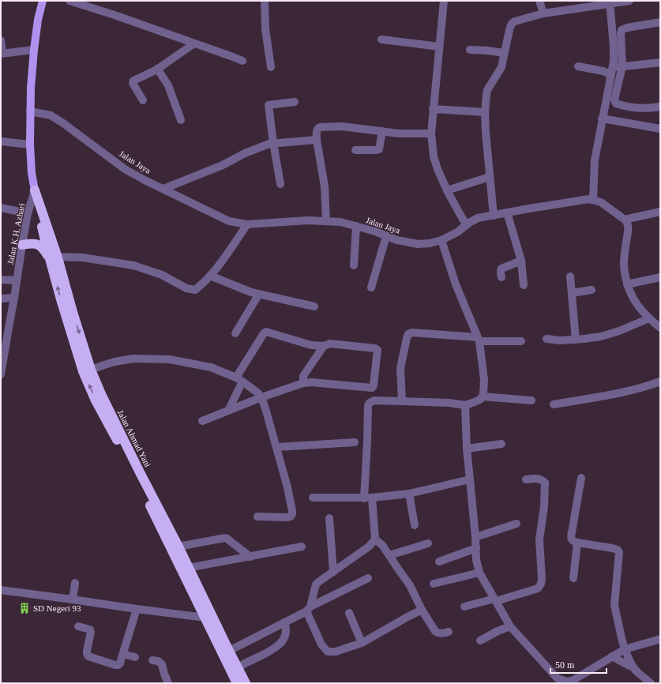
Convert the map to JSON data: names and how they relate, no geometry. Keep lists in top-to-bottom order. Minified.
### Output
{"streets":{"highway":["Jalan Ahmad Yani"],"street":["Jalan Jaya","Jalan K.H. Azhari"]},"crossings":[["Jalan Jaya","Jalan Ahmad Yani"],["Jalan K.H. Azhari","Jalan Ahmad Yani"]],"places":{"building":["SD Negeri 93"]},"scale_bar":"50 m"}
